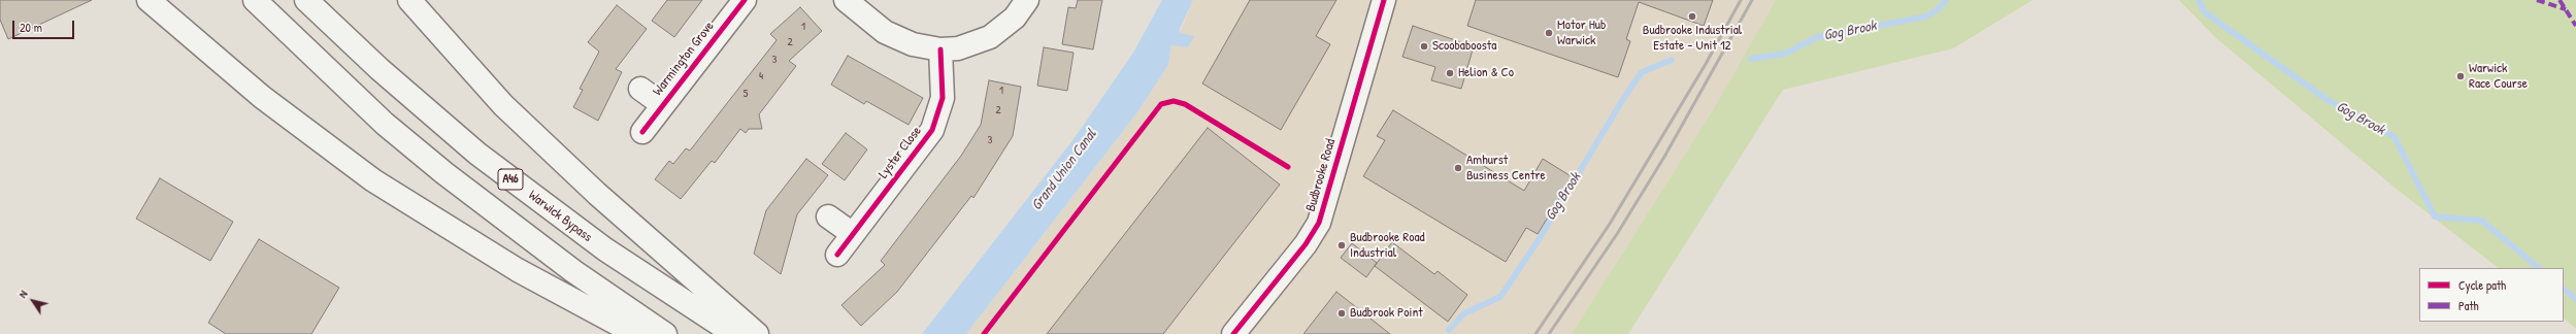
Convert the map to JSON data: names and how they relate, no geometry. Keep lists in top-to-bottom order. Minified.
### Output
{"streets":{"main road":["Warmington Grove","Lyster Close","Budbrooke Road","A46","Warwick Bypass"]},"water":["Gog Brook","Grand Union Canal"],"places":["Budbrooke Industrial Estate - Unit 12","Motor Hub Warwick","Scoobaboosta","Helion & Co","Warwick Race Course","Amhurst Business Centre","Budbrooke Road Industrial","Budbrook Point"],"house_numbers":["1","2","3","4","1","5","2","3"],"legend":["Cycle path","Path"],"scale_bar":"20 m","north":"top left"}
